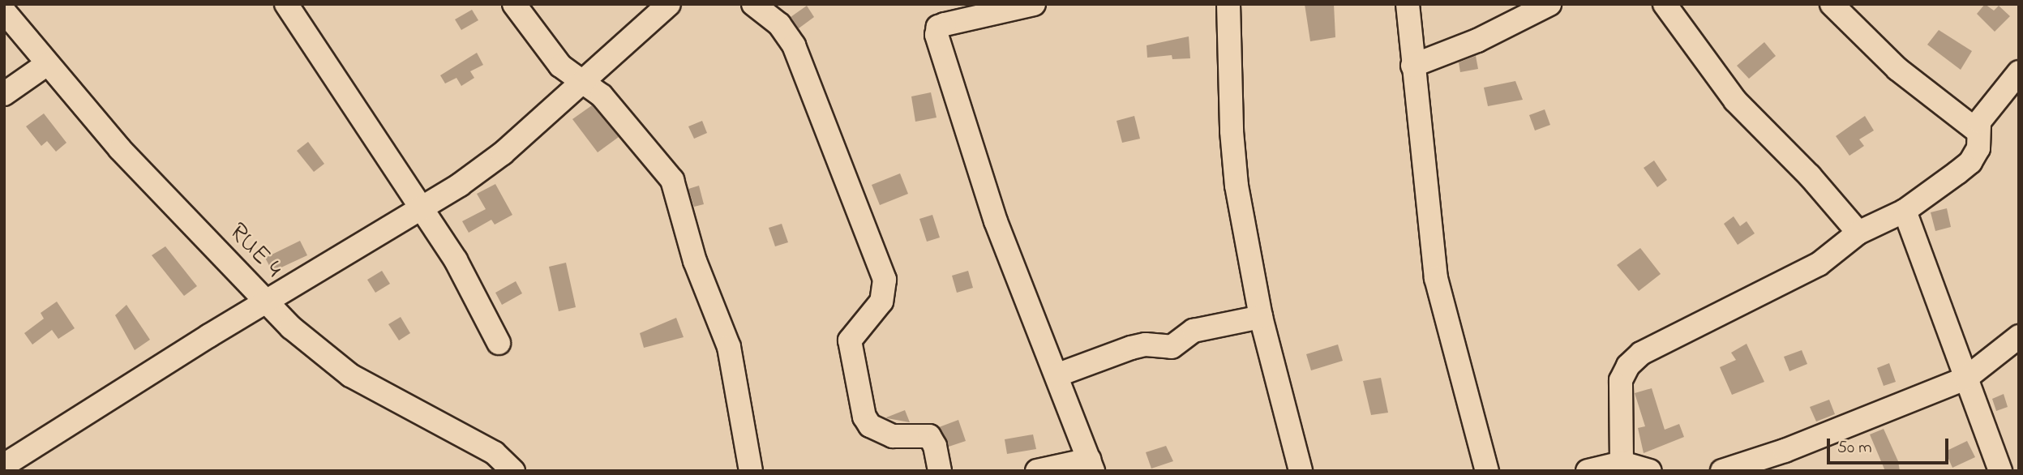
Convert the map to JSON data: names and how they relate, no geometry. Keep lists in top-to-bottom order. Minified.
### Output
{"streets":{"street":["RUE 4"]},"scale_bar":"50 m"}
